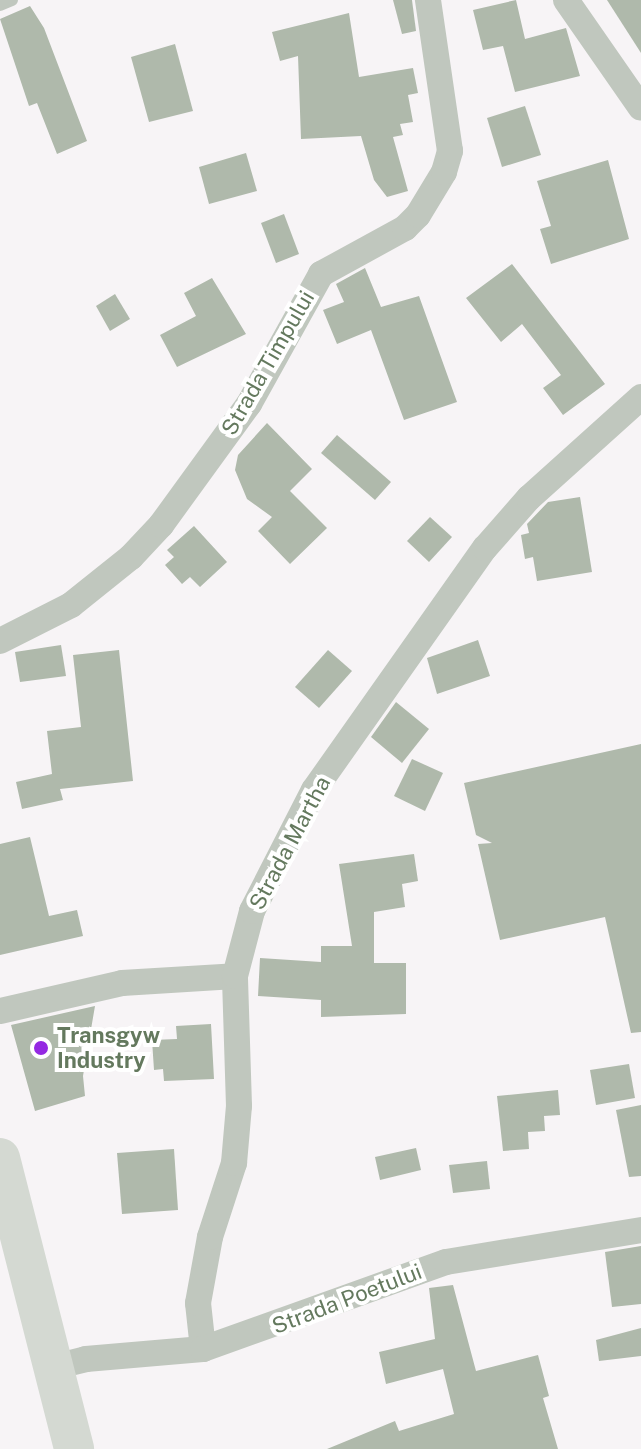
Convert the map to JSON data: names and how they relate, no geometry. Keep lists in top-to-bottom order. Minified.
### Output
{"streets":{"street":["Strada Timpului","Strada Martha","Strada Poetului"]},"crossings":[["Strada Martha","Strada Poetului"]],"places":["Transgyw Industry"]}
